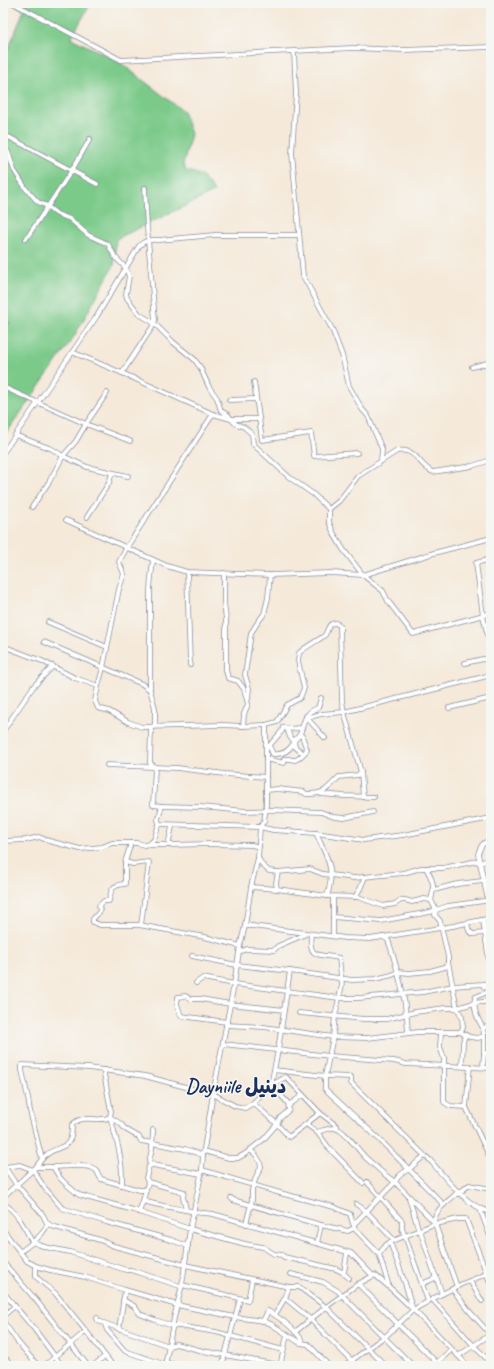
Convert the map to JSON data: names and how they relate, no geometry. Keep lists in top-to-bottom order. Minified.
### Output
{"districts":["Dayniile دينيل"]}
